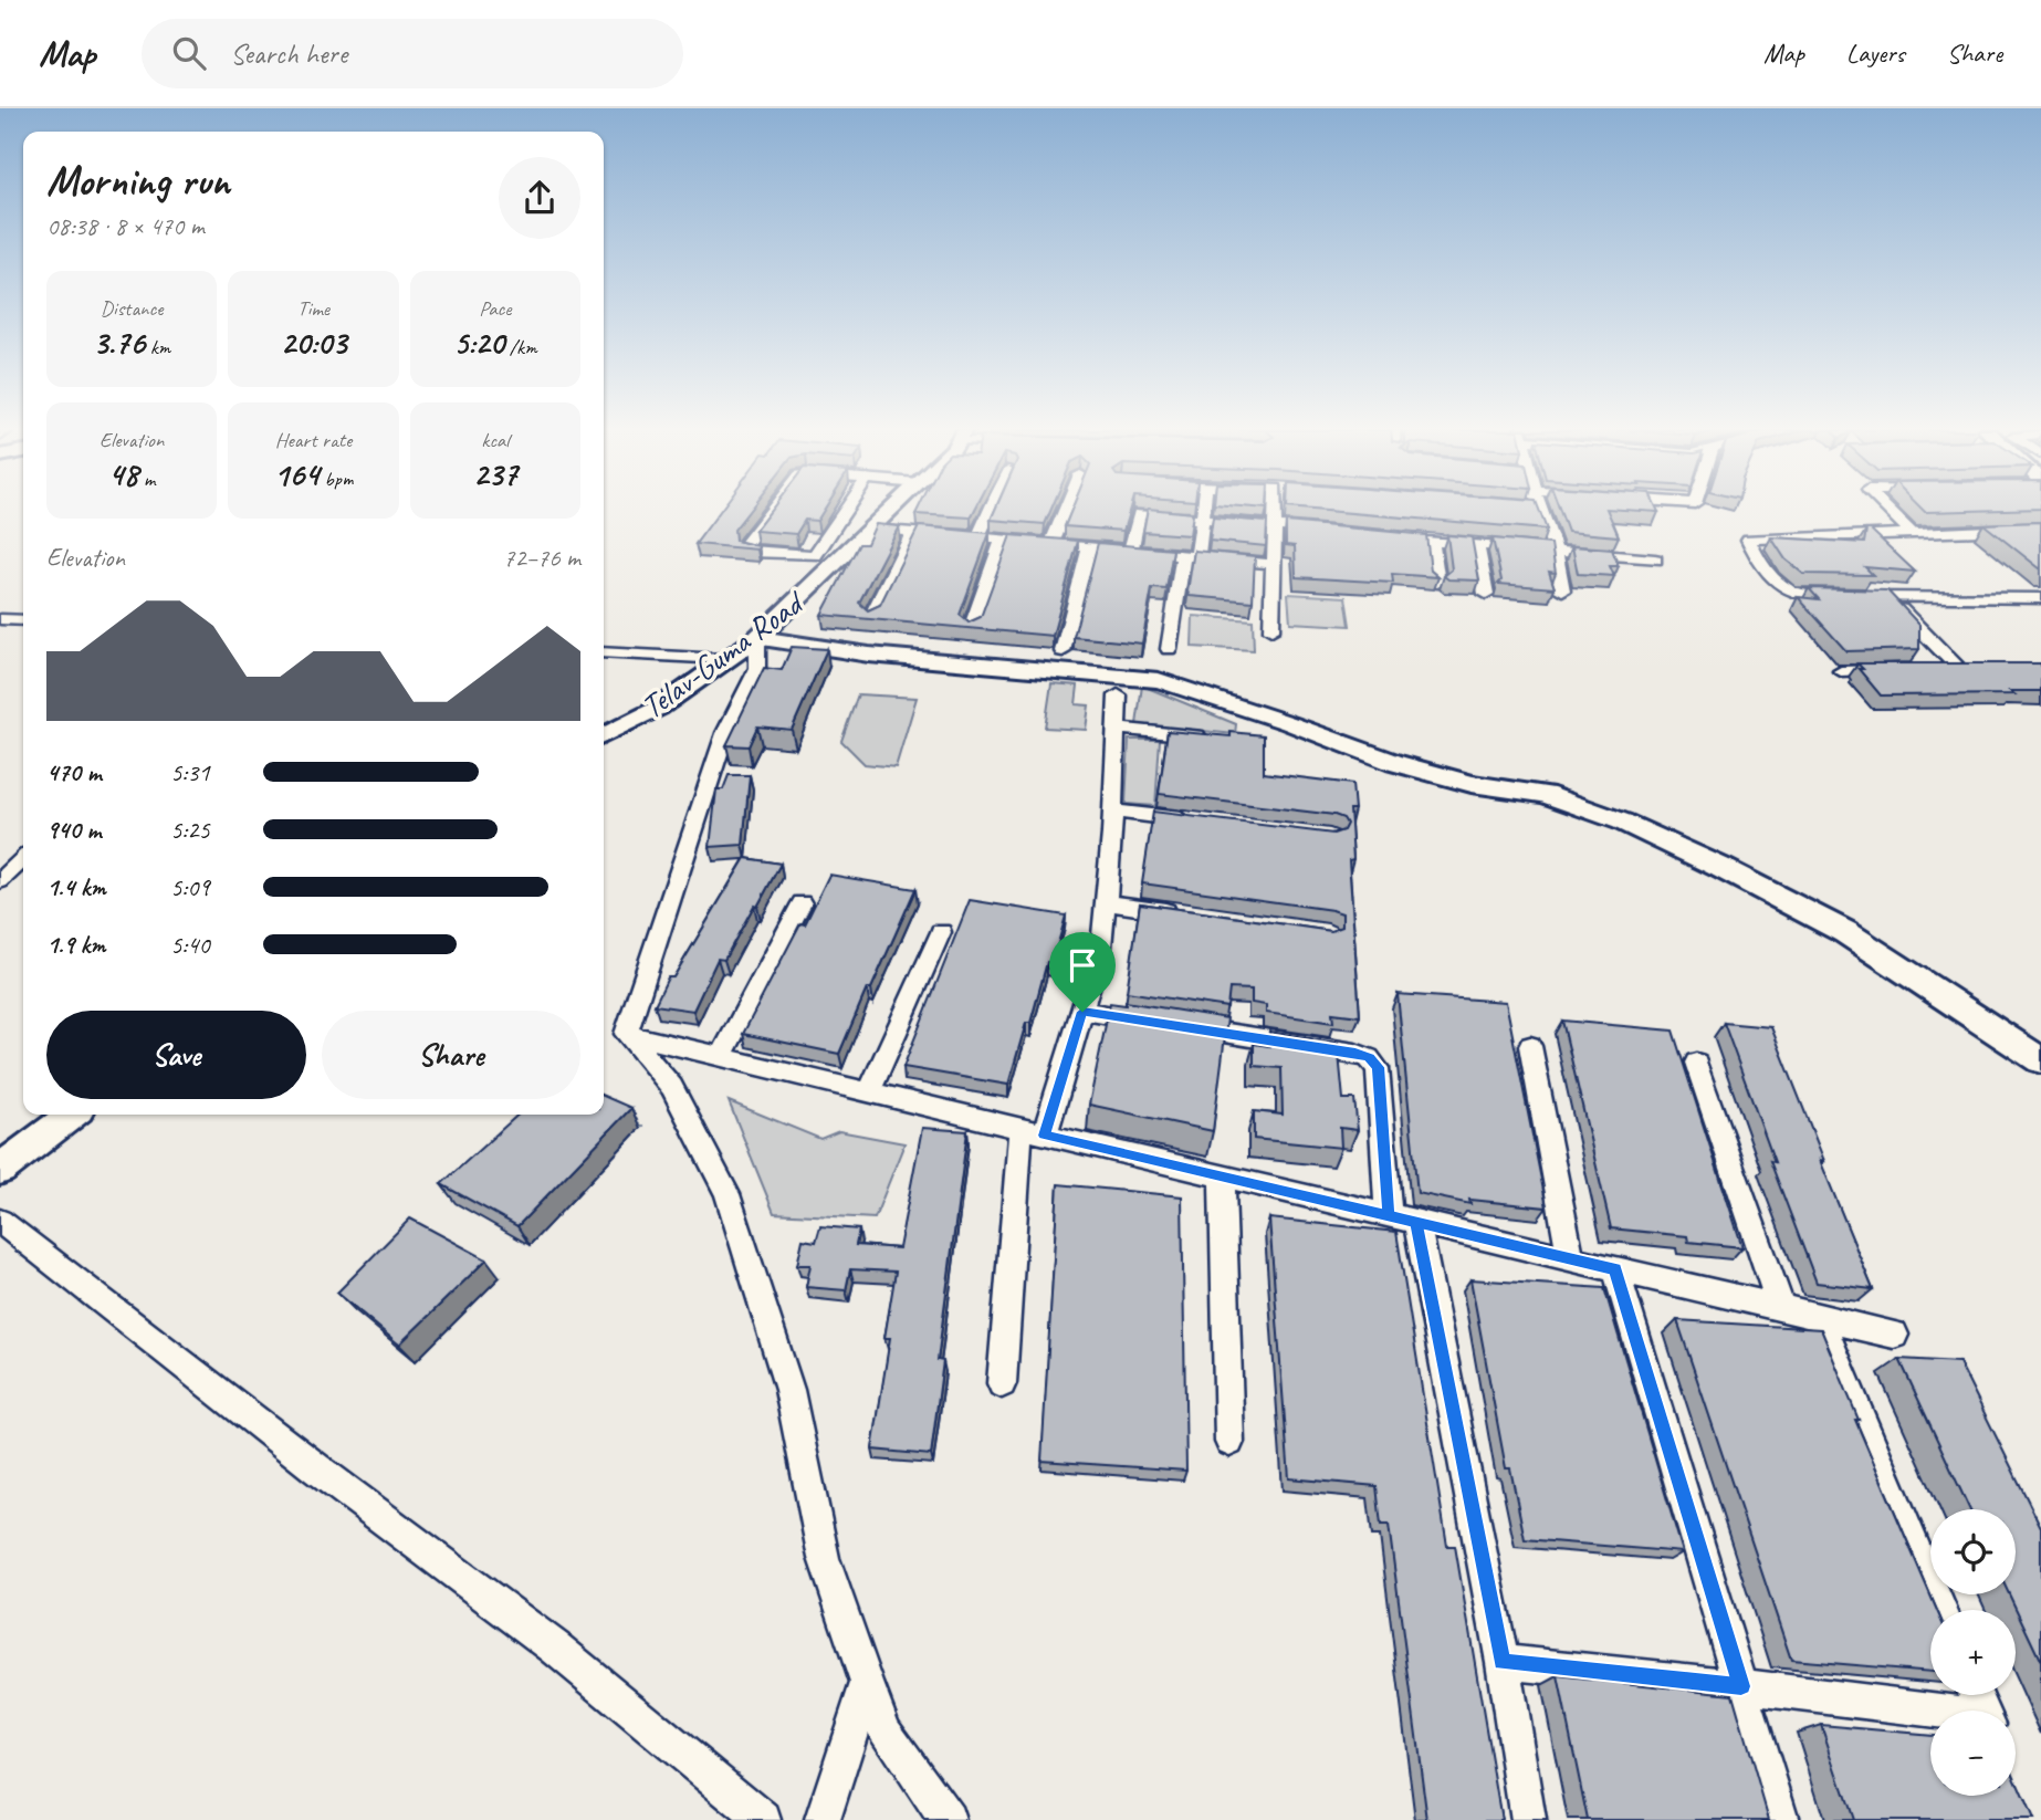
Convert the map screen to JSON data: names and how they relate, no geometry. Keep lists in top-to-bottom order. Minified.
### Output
{"streets":{"street":["Telav-Guma Road"]},"page":{"header":"Map","search":"Search here","nav":["Map","Layers","Share"],"heading":["Morning run","08:38 · 8 × 470 m"],"stats":[["Distance","3.76 km"],["Time","20:03"],["Pace","5:20 /km"],["Elevation","48 m"],["Heart rate","164 bpm"],["kcal","237"]],"chart":["Elevation","72–76 m"],"list":[{"name":"470 m","note":"5:31"},{"name":"940 m","note":"5:25"},{"name":"1.4 km","note":"5:09"},{"name":"1.9 km","note":"5:40"}],"buttons":["Save","Share"],"map_buttons":["+","−"]}}
